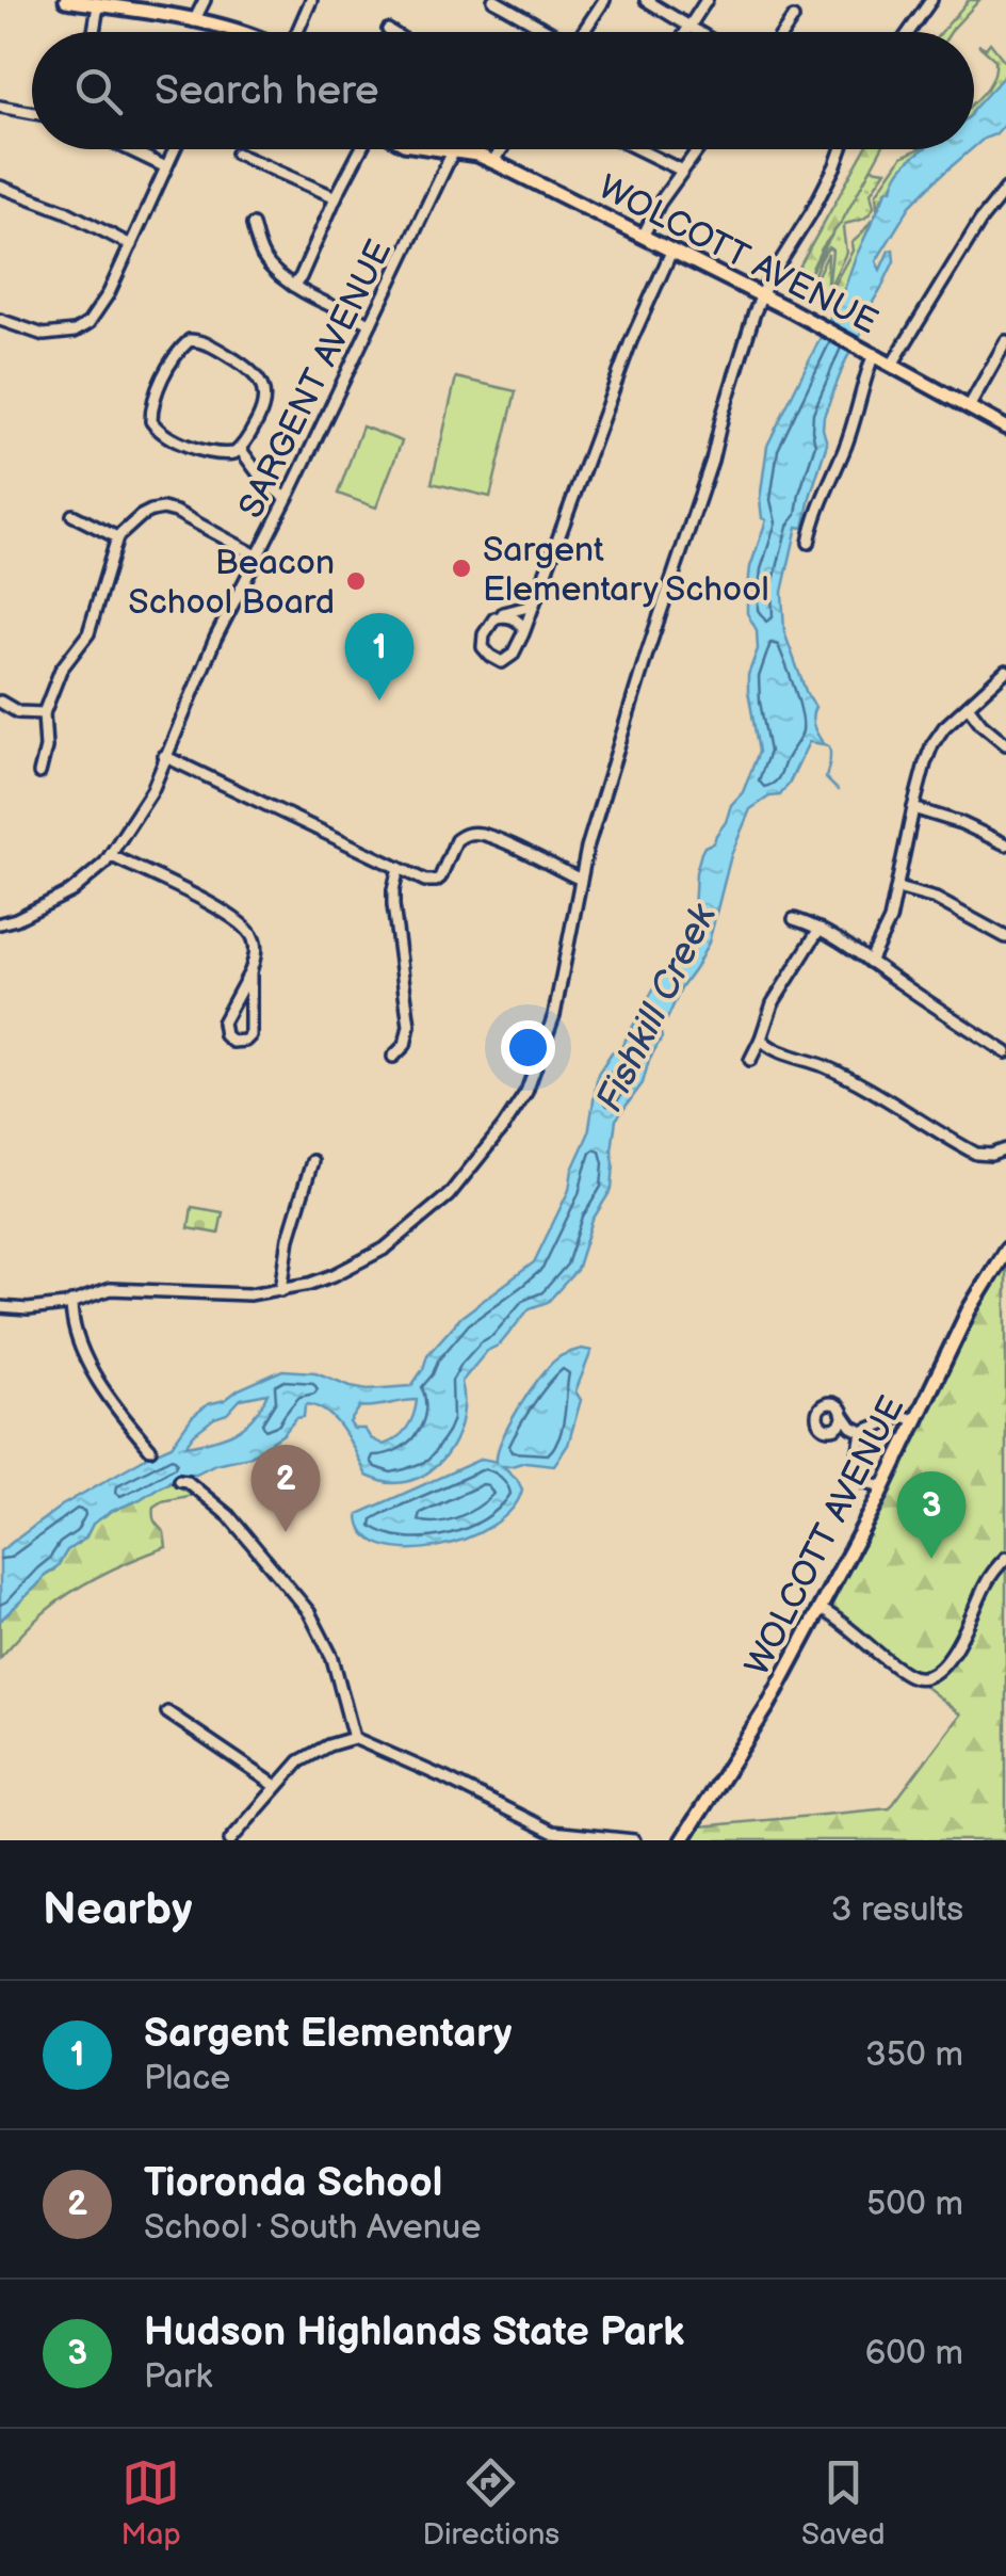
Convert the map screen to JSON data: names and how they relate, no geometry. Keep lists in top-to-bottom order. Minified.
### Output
{"streets":{"main road":["WOLCOTT AVENUE"],"street":["SARGENT AVENUE"]},"crossings":[["WOLCOTT AVENUE","SARGENT AVENUE"]],"water":["Fishkill Creek"],"places":["Sargent Elementary School","Beacon School Board"],"page":{"search":"Search here","pins":["1","2","3"],"heading":["Nearby","3 results"],"list":[{"mark":"1","name":"Sargent Elementary","note":"Place","value":"350 m"},{"mark":"2","name":"Tioronda School","note":"School · South Avenue","value":"500 m"},{"mark":"3","name":"Hudson Highlands State Park","note":"Park","value":"600 m"}],"nav":["Map","Directions","Saved"]}}
